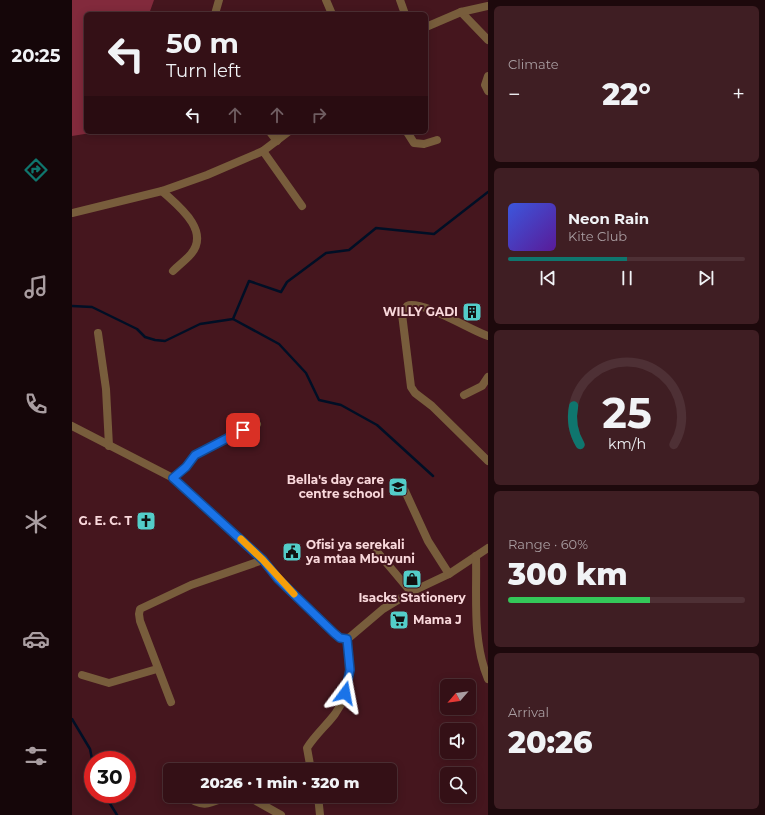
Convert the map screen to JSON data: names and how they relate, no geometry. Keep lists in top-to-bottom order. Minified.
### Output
{"places":{"building":["WILLY GADI"],"school or university":["Bella's day care centre school"],"church":["G. E. C. T"],"public building":["Ofisi ya serekali ya mtaa Mbuyuni"],"shop":["Isacks Stationery"],"supermarket":["Mama J"]},"north":"bottom left","page":{"tabs":"20:25","tile":["Climate",["Range · 60%","300 km"],["Arrival","20:26"]],"turn":["50 m","Turn left"],"heat":["−","22°","+"],"song":["Neon Rain","Kite Club"],"limit":"30","trip":"20:26 · 1 min · 320 m","gauge":["25","km/h"]}}
